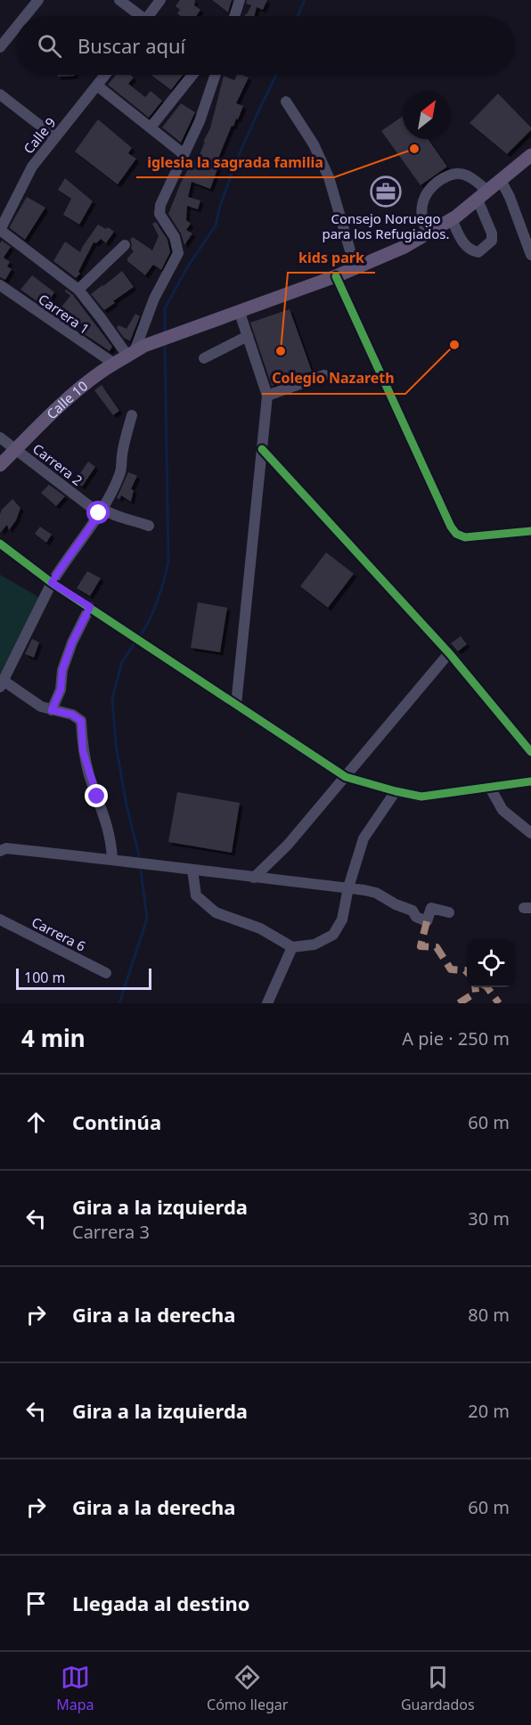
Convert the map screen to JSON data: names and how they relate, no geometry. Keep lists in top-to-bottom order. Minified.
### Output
{"streets":{"main road":["Calle 10"],"street":["Calle 9","Carrera 1","Carrera 2","Carrera 6"]},"crossings":[["Carrera 1","Calle 10"],["Calle 10","Carrera 2"]],"places":{"other":["iglesia la sagrada familia","Colegio Nazareth","kids park"],"office":["Consejo Noruego para los Refugiados."]},"scale_bar":"100 m","north":"top right","page":{"search":"Buscar aquí","scale":"100 m","heading":["4 min","A pie · 250 m"],"list":[["Continúa","60 m"],["Gira a la izquierda","Carrera 3","30 m"],["Gira a la derecha","80 m"],["Gira a la izquierda","20 m"],["Gira a la derecha","60 m"],"Llegada al destino"],"nav":["Mapa","Cómo llegar","Guardados"]}}
